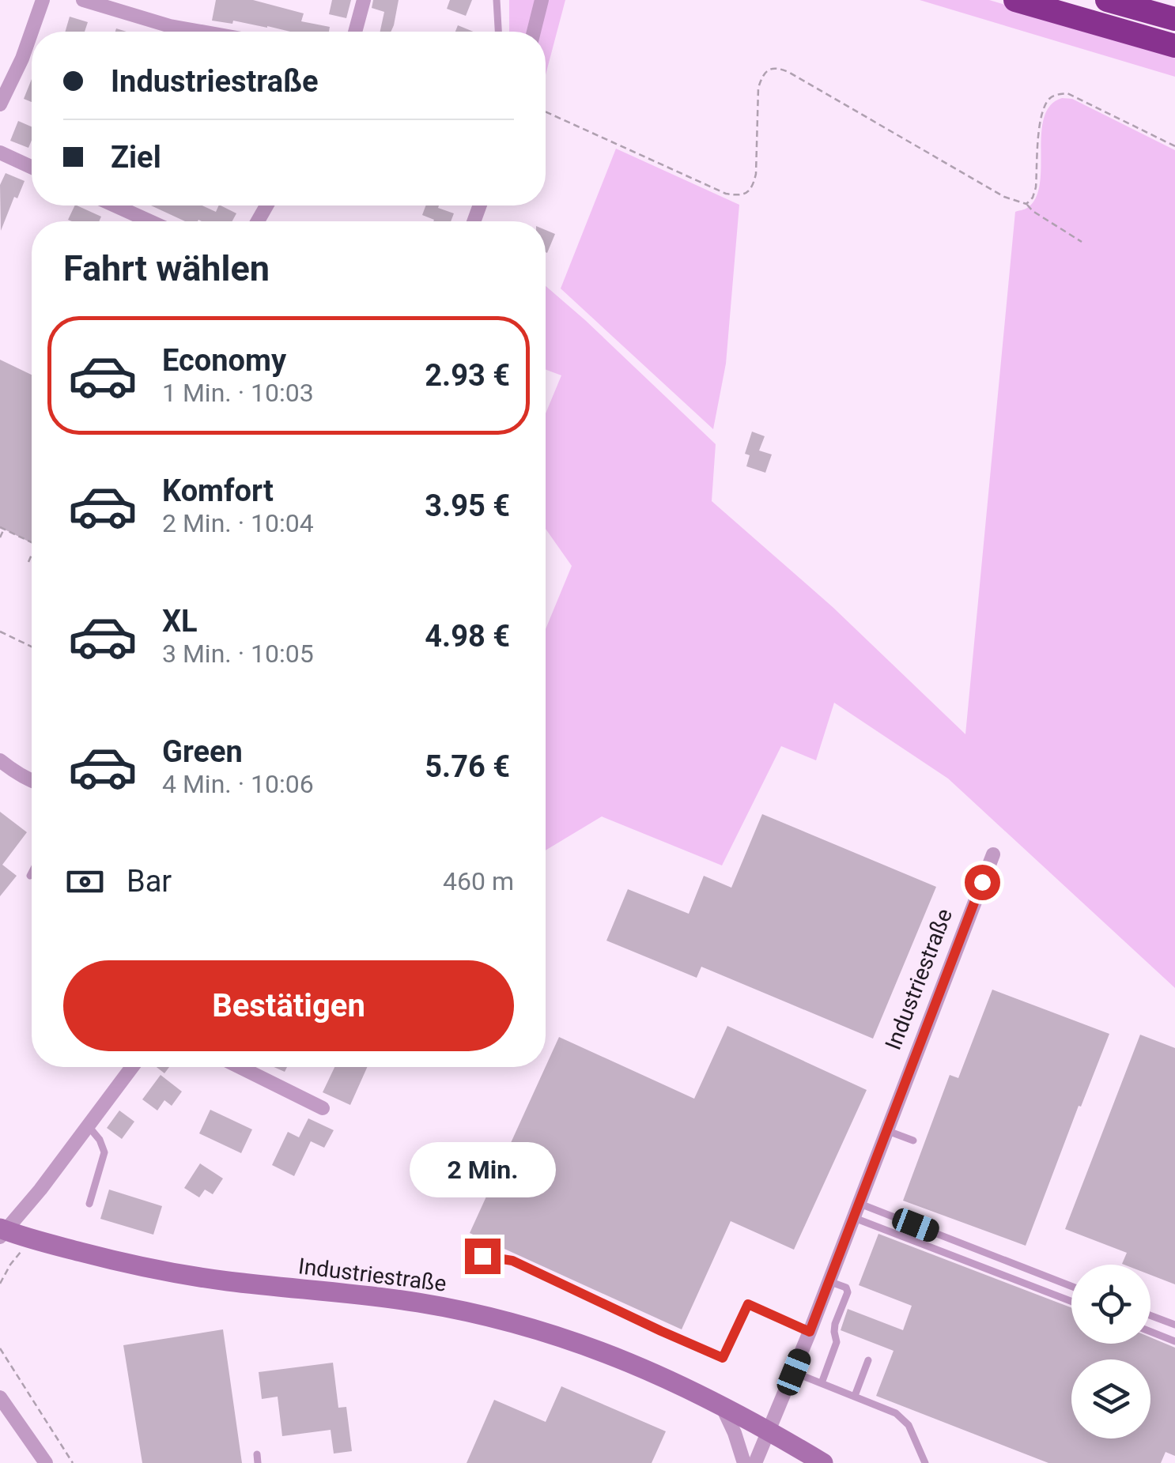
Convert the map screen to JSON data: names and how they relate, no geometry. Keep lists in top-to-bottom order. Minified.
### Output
{"streets":{"street":["Industriestraße"]},"page":{"banner":["Industriestraße","Ziel"],"heading":"Fahrt wählen","list":[{"name":"Economy","note":"1 Min. · 10:03","value":"2.93 €"},{"name":"Komfort","note":"2 Min. · 10:04","value":"3.95 €"},{"name":"XL","note":"3 Min. · 10:05","value":"4.98 €"},{"name":"Green","note":"4 Min. · 10:06","value":"5.76 €"}],"pay":["Bar","460 m"],"buttons":"Bestätigen","bubble":"2 Min."}}
